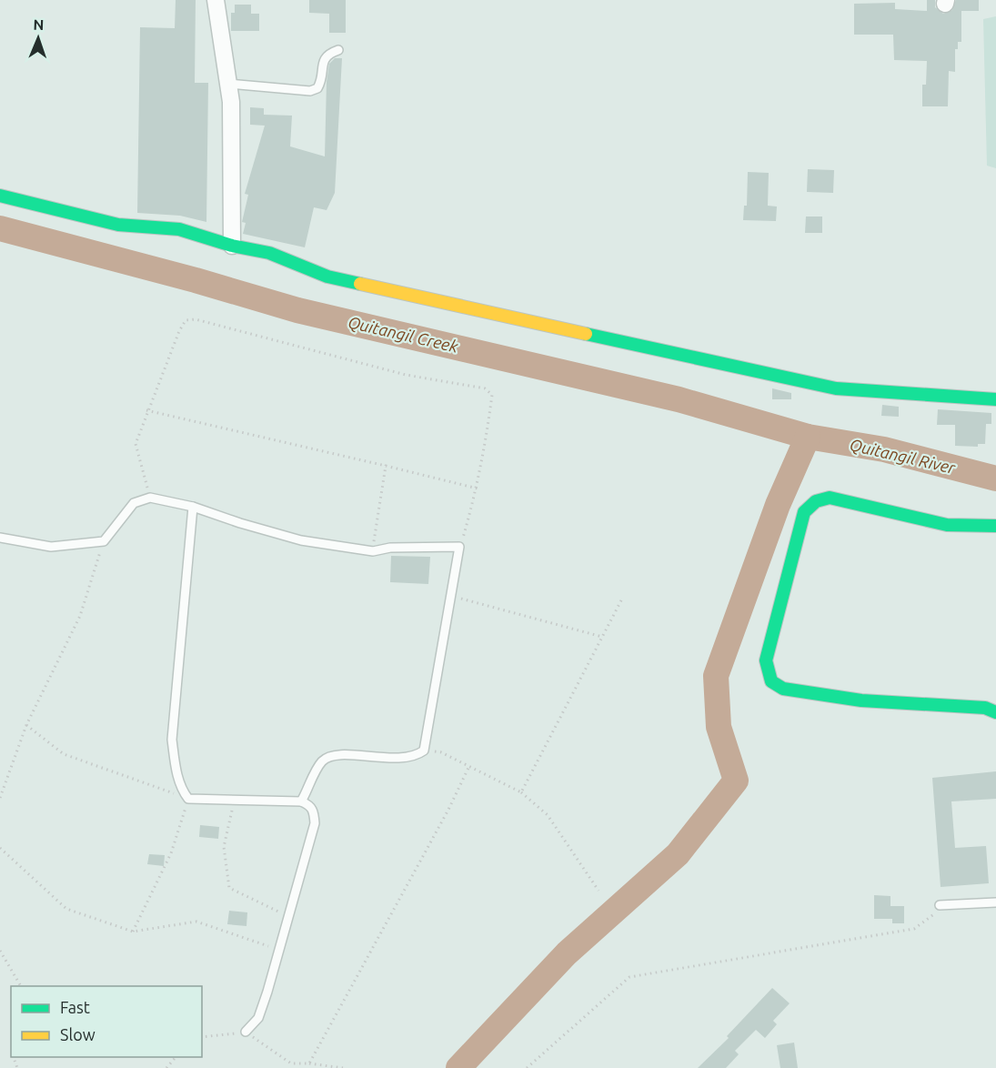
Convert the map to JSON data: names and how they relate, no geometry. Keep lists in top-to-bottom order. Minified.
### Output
{"water":["Quitangil Creek","Quitangil River"],"legend":["Fast","Slow"],"north":"top"}
